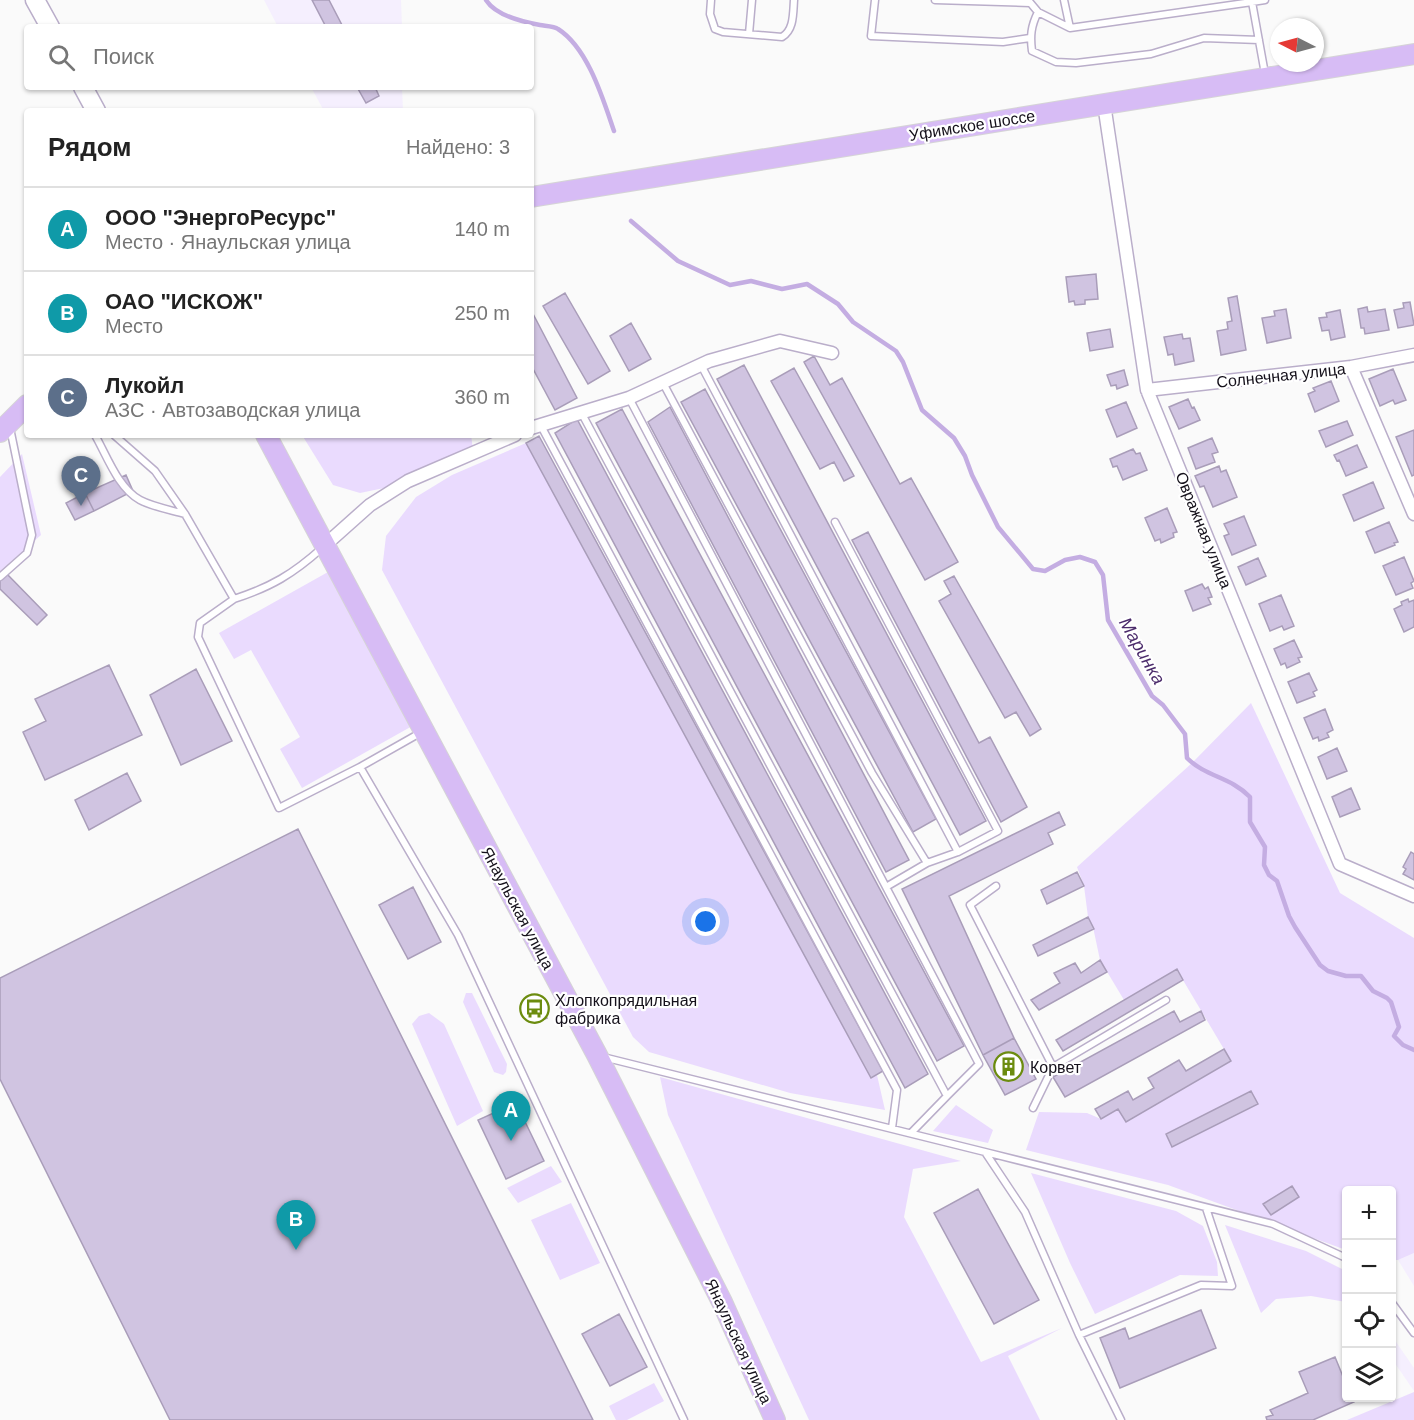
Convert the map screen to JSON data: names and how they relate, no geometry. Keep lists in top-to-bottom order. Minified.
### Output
{"streets":{"main road":["Уфимское шоссе","Янаульская улица"],"street":["Солнечная улица","Овражная улица"]},"crossings":[["Уфимское шоссе","Овражная улица"],["Солнечная улица","Овражная улица"]],"water":["Маринка"],"places":{"bus stop":["Хлопкопрядильная фабрика"],"building":["Корвет"]},"north":"left","page":{"search":"Поиск","heading":["Рядом","Найдено: 3"],"list":[{"mark":"A","name":"ООО \"ЭнергоРесурс\"","note":"Место · Янаульская улица","value":"140 m"},{"mark":"B","name":"ОАО \"ИСКОЖ\"","note":"Место","value":"250 m"},{"mark":"C","name":"Лукойл","note":"АЗС · Автозаводская улица","value":"360 m"}],"pins":["C","A","B"],"map_buttons":["+","−"]}}
